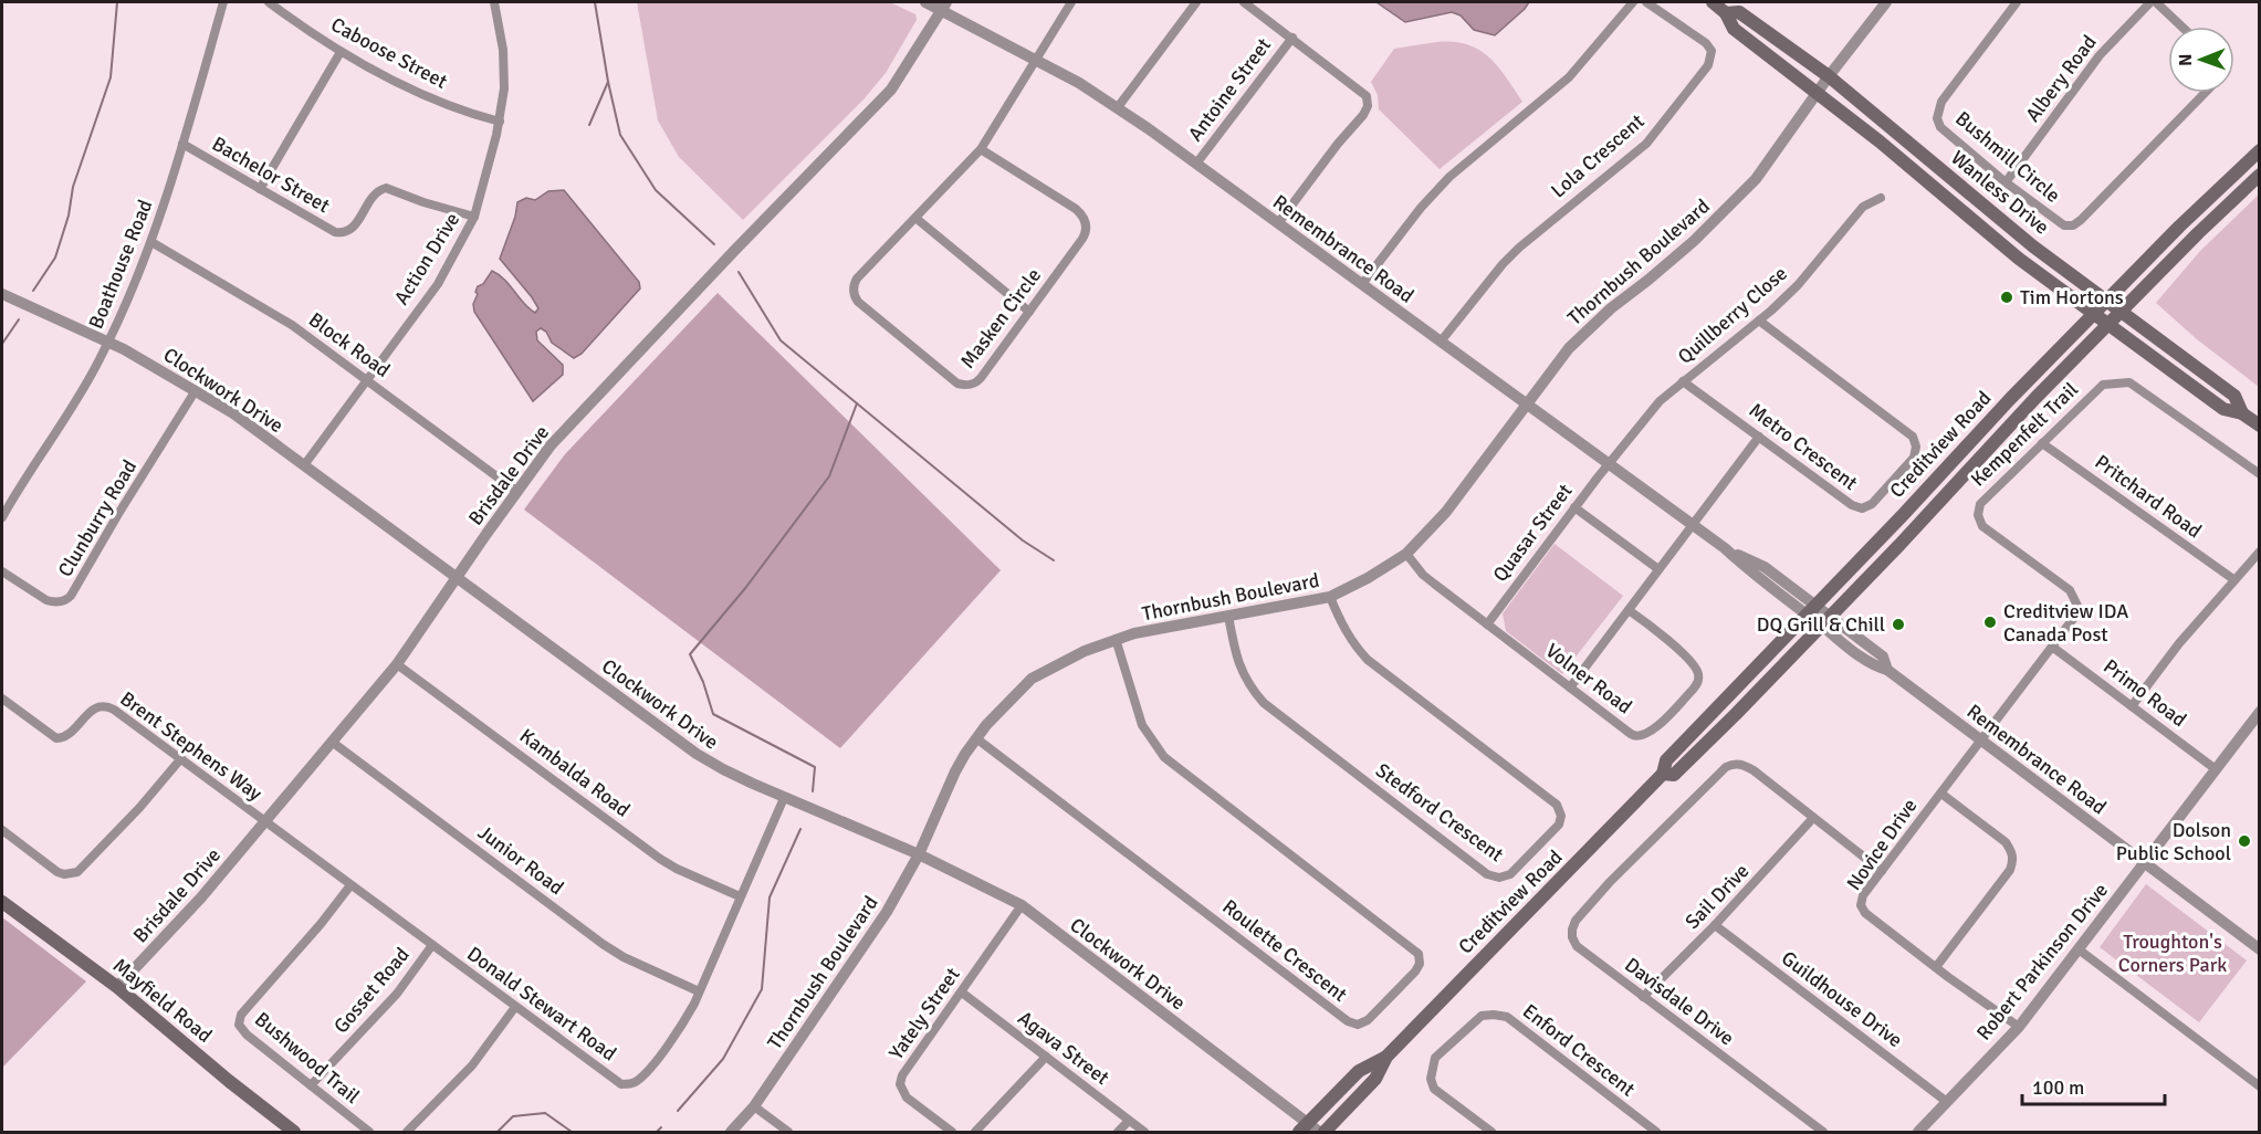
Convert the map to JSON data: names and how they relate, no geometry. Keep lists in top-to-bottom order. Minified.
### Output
{"streets":{"main road":["Wanless Drive","Creditview Road","Mayfield Road"],"street":["Caboose Street","Albery Road","Antoine Street","Lola Crescent","Bushmill Circle","Bachelor Street","Remembrance Road","Action Drive","Thornbush Boulevard","Boathouse Road","Quillberry Close","Masken Circle","Block Road","Clockwork Drive","Kempenfelt Trail","Metro Crescent","Brisdale Drive","Pritchard Road","Clunburry Road","Quasar Street","Volner Road","Primo Road","Brent Stephens Way","Kambalda Road","Stedford Crescent","Novice Drive","Junior Road","Sail Drive","Roulette Crescent","Robert Parkinson Drive","Gosset Road","Guildhouse Drive","Davisdale Drive","Donald Stewart Road","Yately Street","Agava Street","Enford Crescent","Bushwood Trail"]},"crossings":[["Caboose Street","Action Drive"],["Albery Road","Bushmill Circle"],["Antoine Street","Remembrance Road"],["Lola Crescent","Remembrance Road"],["Bachelor Street","Action Drive"],["Bachelor Street","Boathouse Road"],["Wanless Drive","Thornbush Boulevard"],["Wanless Drive","Creditview Road"],["Remembrance Road","Thornbush Boulevard"],["Remembrance Road","Quillberry Close"],["Remembrance Road","Masken Circle"],["Remembrance Road","Kempenfelt Trail"],["Remembrance Road","Creditview Road"],["Remembrance Road","Brisdale Drive"],["Remembrance Road","Quasar Street"],["Remembrance Road","Novice Drive"],["Remembrance Road","Robert Parkinson Drive"],["Action Drive","Block Road"],["Action Drive","Clockwork Drive"],["Thornbush Boulevard","Clockwork Drive"],["Thornbush Boulevard","Volner Road"],["Thornbush Boulevard","Stedford Crescent"],["Thornbush Boulevard","Roulette Crescent"],["Boathouse Road","Block Road"],["Boathouse Road","Clockwork Drive"],["Quillberry Close","Metro Crescent"],["Quillberry Close","Quasar Street"],["Block Road","Brisdale Drive"],["Clockwork Drive","Creditview Road"],["Clockwork Drive","Brisdale Drive"],["Clockwork Drive","Clunburry Road"],["Clockwork Drive","Donald Stewart Road"],["Clockwork Drive","Yately Street"],["Kempenfelt Trail","Pritchard Road"],["Kempenfelt Trail","Primo Road"],["Kempenfelt Trail","Novice Drive"],["Brisdale Drive","Brent Stephens Way"],["Brisdale Drive","Kambalda Road"],["Brisdale Drive","Junior Road"],["Brisdale Drive","Mayfield Road"],["Brisdale Drive","Donald Stewart Road"],["Quasar Street","Volner Road"],["Primo Road","Robert Parkinson Drive"],["Brent Stephens Way","Donald Stewart Road"],["Kambalda Road","Donald Stewart Road"],["Novice Drive","Robert Parkinson Drive"],["Junior Road","Donald Stewart Road"],["Sail Drive","Guildhouse Drive"],["Sail Drive","Davisdale Drive"],["Robert Parkinson Drive","Guildhouse Drive"],["Gosset Road","Donald Stewart Road"],["Gosset Road","Bushwood Trail"],["Donald Stewart Road","Bushwood Trail"],["Yately Street","Agava Street"]],"parks":["Troughton's Corners Park"],"places":["Tim Hortons","Creditview IDA Canada Post","DQ Grill & Chill","Dolson Public School"],"scale_bar":"100 m","north":"left"}
